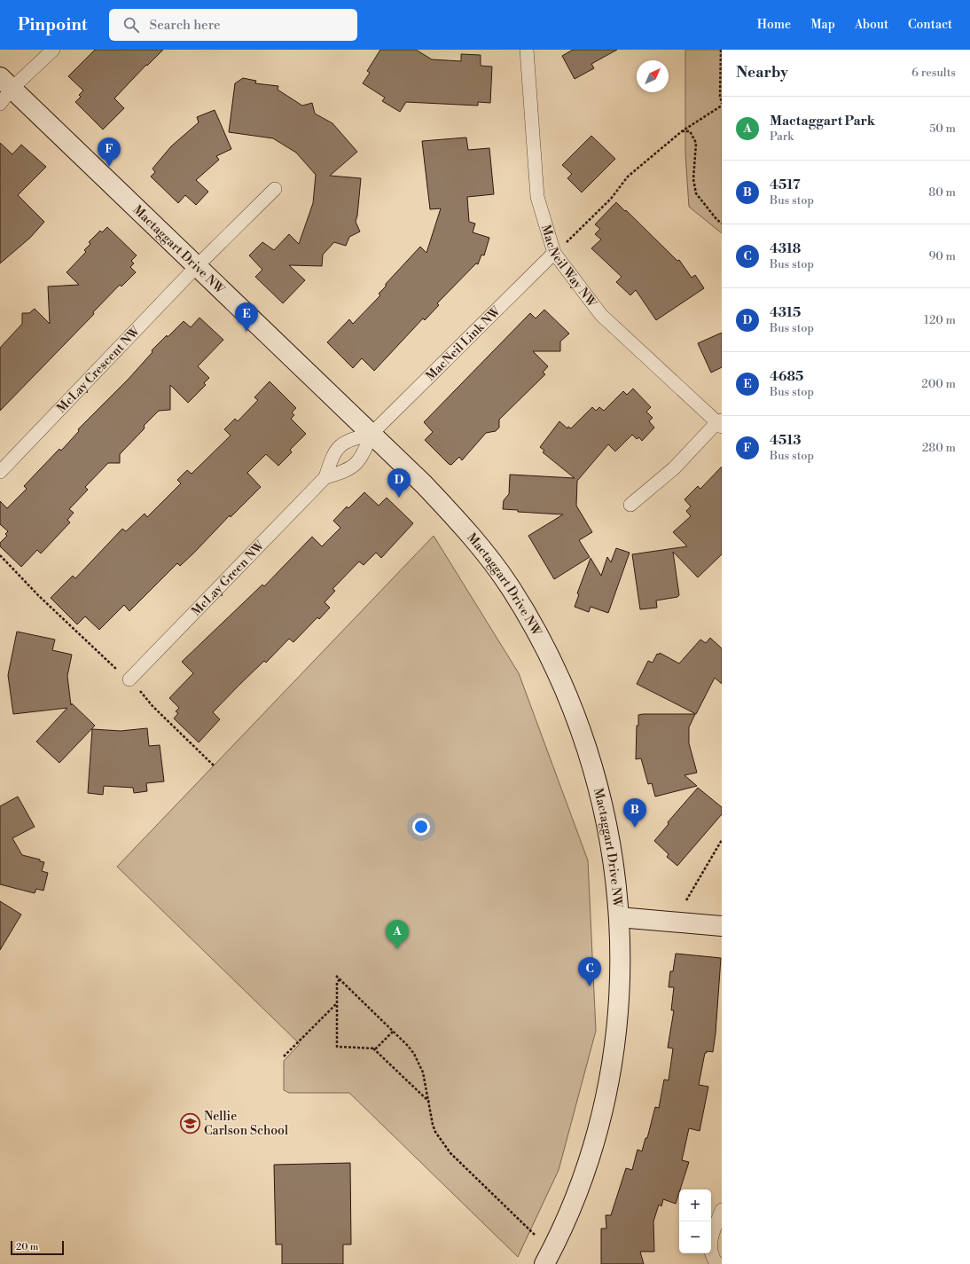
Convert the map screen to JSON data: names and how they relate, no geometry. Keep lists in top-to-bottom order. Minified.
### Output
{"streets":{"street":["Mactaggart Drive NW","MacNeil Way NW","MacNeil Link NW","McLay Crescent NW","McLay Green NW"]},"crossings":[["Mactaggart Drive NW","MacNeil Link NW"],["Mactaggart Drive NW","McLay Crescent NW"],["Mactaggart Drive NW","McLay Green NW"],["MacNeil Way NW","MacNeil Link NW"],["MacNeil Link NW","McLay Green NW"]],"places":{"school or university":["Nellie Carlson School"]},"scale_bar":"20 m","north":"top right","page":{"header":"Pinpoint","search":"Search here","nav":["Home","Map","About","Contact"],"heading":["Nearby","6 results"],"list":[{"mark":"A","name":"Mactaggart Park","note":"Park","value":"50 m"},{"mark":"B","name":"4517","note":"Bus stop","value":"80 m"},{"mark":"C","name":"4318","note":"Bus stop","value":"90 m"},{"mark":"D","name":"4315","note":"Bus stop","value":"120 m"},{"mark":"E","name":"4685","note":"Bus stop","value":"200 m"},{"mark":"F","name":"4513","note":"Bus stop","value":"280 m"}],"pins":["F","E","D","B","A","C"],"map_buttons":["+","−"],"scale":"20 m"}}
